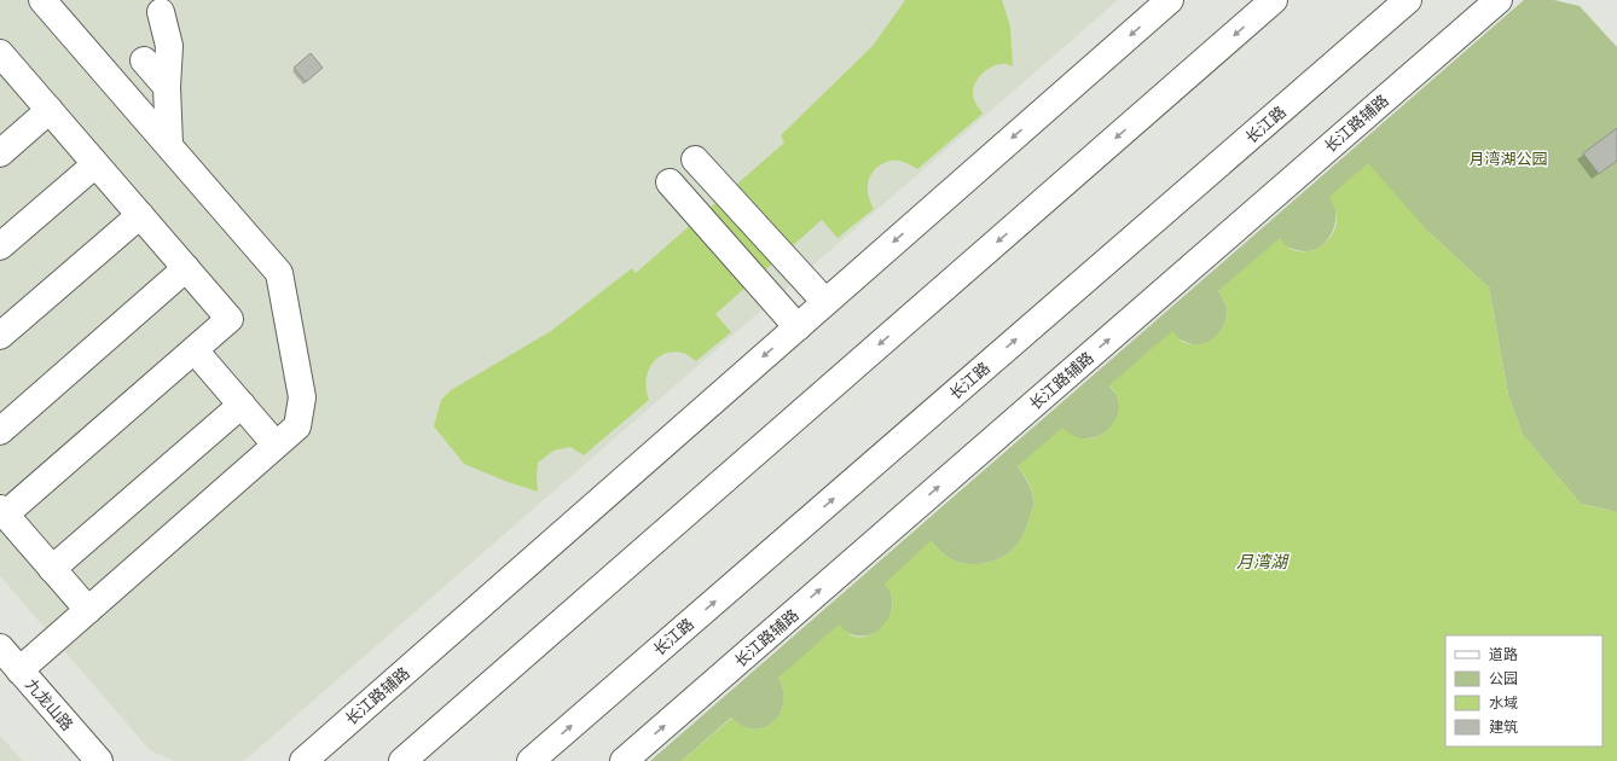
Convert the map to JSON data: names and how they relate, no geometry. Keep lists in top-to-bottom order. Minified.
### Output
{"streets":{"street":["长江路辅路","长江路","九龙山路"]},"water":["月湾湖"],"parks":["月湾湖公园"],"legend":["道路","公园","水域","建筑"]}
